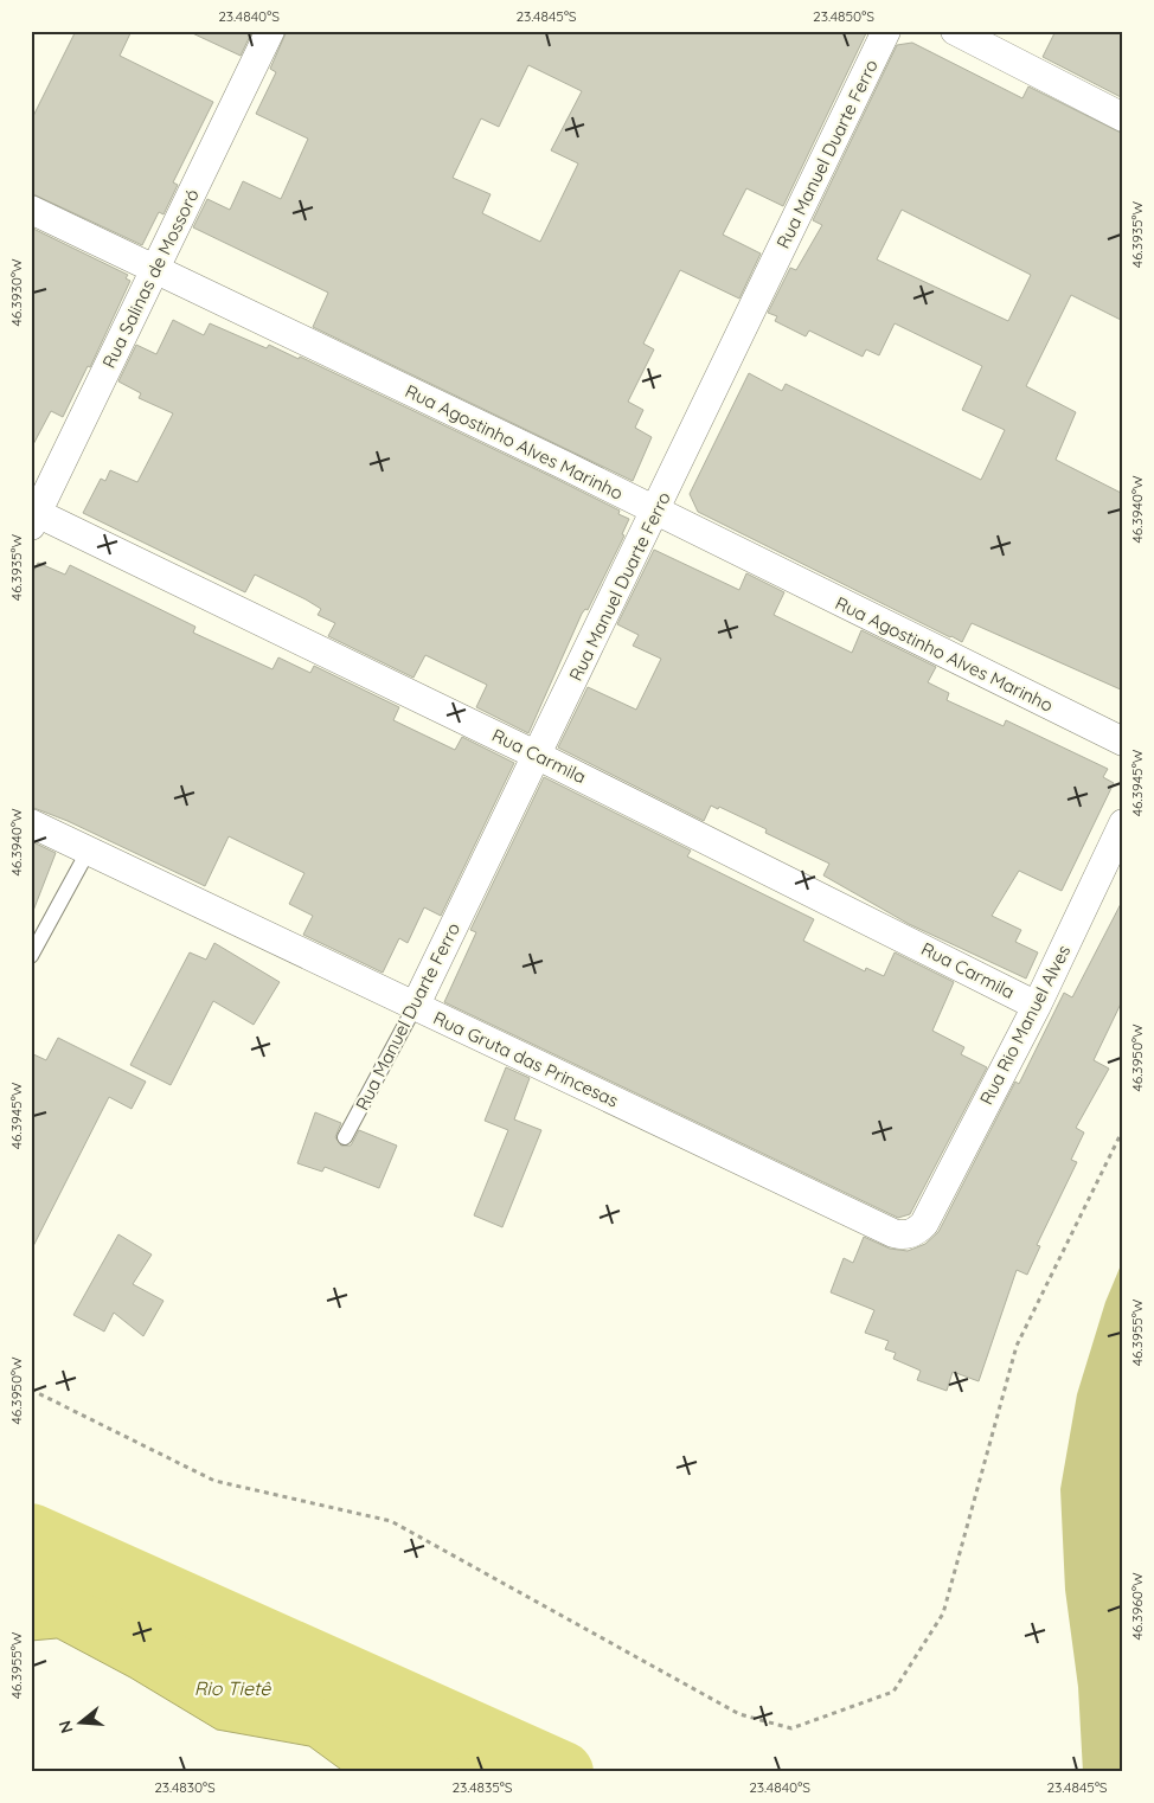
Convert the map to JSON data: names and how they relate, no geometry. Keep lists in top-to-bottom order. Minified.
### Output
{"streets":{"street":["Rua Manuel Duarte Ferro","Rua Salinas de Mossoró","Rua Agostinho Alves Marinho","Rua Carmila","Rua Rio Manuel Alves","Rua Gruta das Princesas"]},"crossings":[["Rua Manuel Duarte Ferro","Rua Agostinho Alves Marinho"],["Rua Manuel Duarte Ferro","Rua Carmila"],["Rua Manuel Duarte Ferro","Rua Gruta das Princesas"],["Rua Salinas de Mossoró","Rua Agostinho Alves Marinho"],["Rua Salinas de Mossoró","Rua Carmila"],["Rua Carmila","Rua Rio Manuel Alves"],["Rua Rio Manuel Alves","Rua Gruta das Princesas"]],"water":["Rio Tietê"],"north":"left","coordinates":["23.4840°S","23.4845°S","23.4850°S","46.3935°W","46.3930°W","46.3940°W","46.3945°W","46.3950°W","46.3955°W","46.3960°W","23.4830°S","23.4835°S"]}
